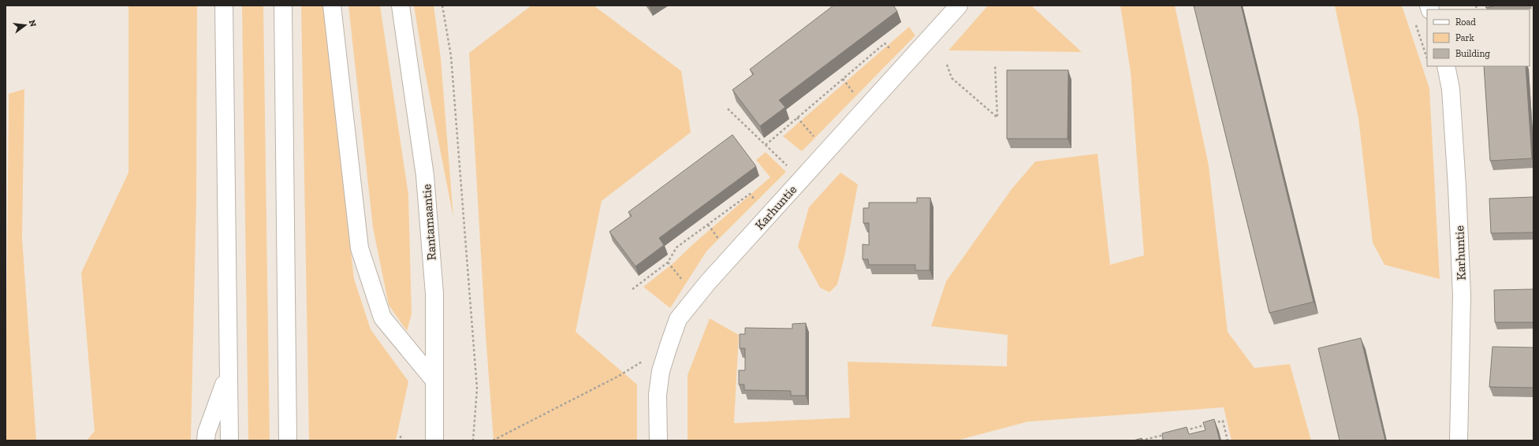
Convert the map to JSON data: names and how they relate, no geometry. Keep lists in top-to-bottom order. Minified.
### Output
{"streets":{"main road":["Karhuntie","Rantamaantie"]},"legend":["Road","Park","Building"],"north":"right"}
